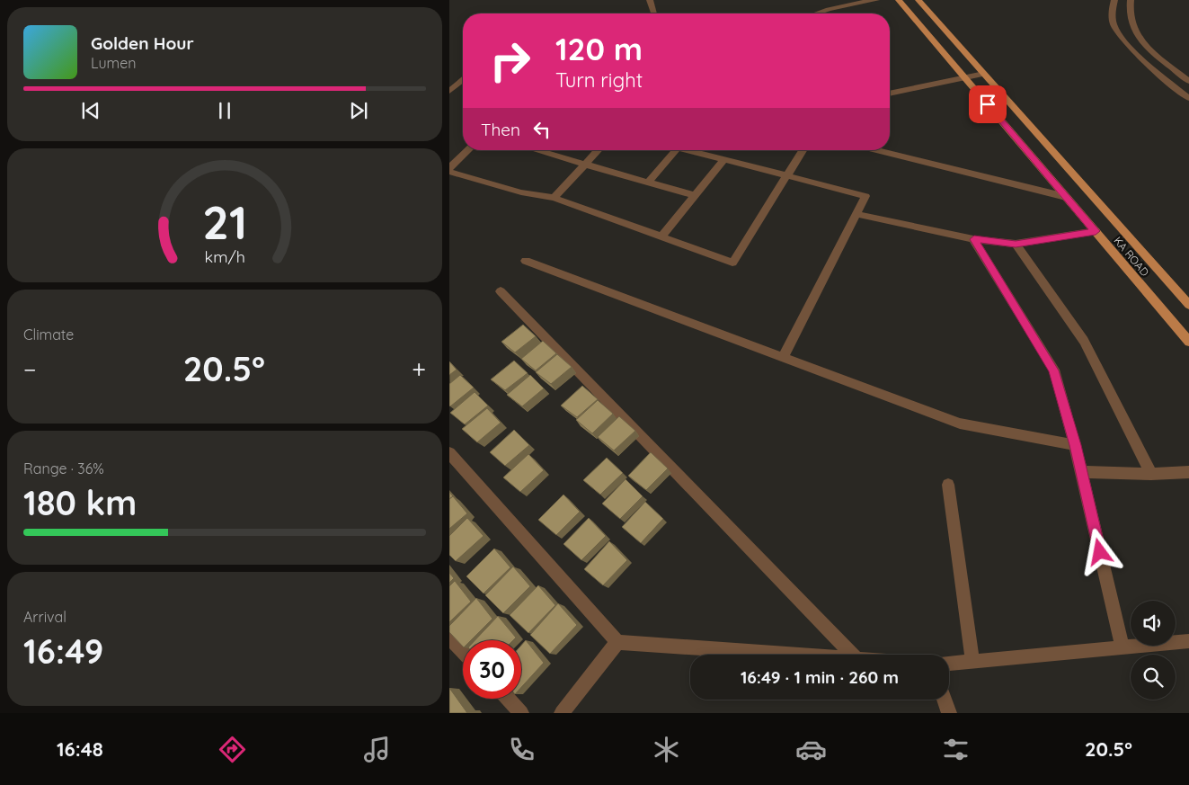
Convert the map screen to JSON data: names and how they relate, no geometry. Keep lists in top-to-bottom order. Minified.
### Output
{"streets":{"main road":["KA ROAD"]},"page":{"turn":["120 m","Turn right"],"song":["Golden Hour","Lumen"],"then":"Then","tile":["Climate",["Range · 36%","180 km"],["Arrival","16:49"]],"heat":["−","20.5°","+"],"limit":"30","trip":"16:49 · 1 min · 260 m","tabs":["16:48","20.5°"],"gauge":["21","km/h"]}}
